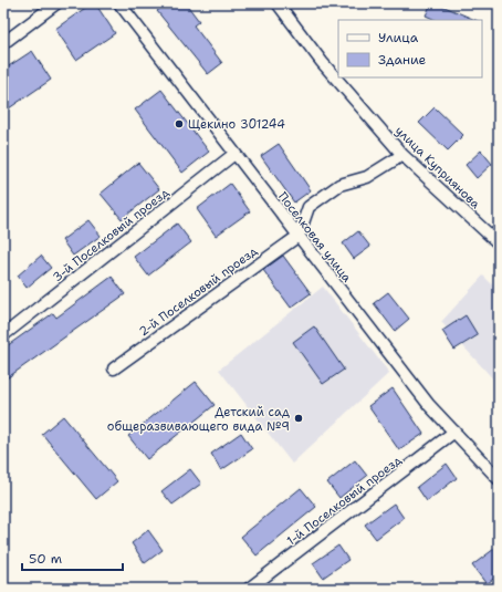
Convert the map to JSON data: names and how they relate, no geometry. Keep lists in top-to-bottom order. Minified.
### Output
{"streets":{"street":["улица Куприянова","3-й Поселковый проезд","Поселковая улица","2-й Поселковый проезд","1-й Поселковый проезд"]},"crossings":[["3-й Поселковый проезд","Поселковая улица"],["Поселковая улица","2-й Поселковый проезд"],["Поселковая улица","1-й Поселковый проезд"]],"places":["Щекино 301244","Детский сад общеразвивающего вида №9"],"legend":["Улица","Здание"],"scale_bar":"50 m"}
